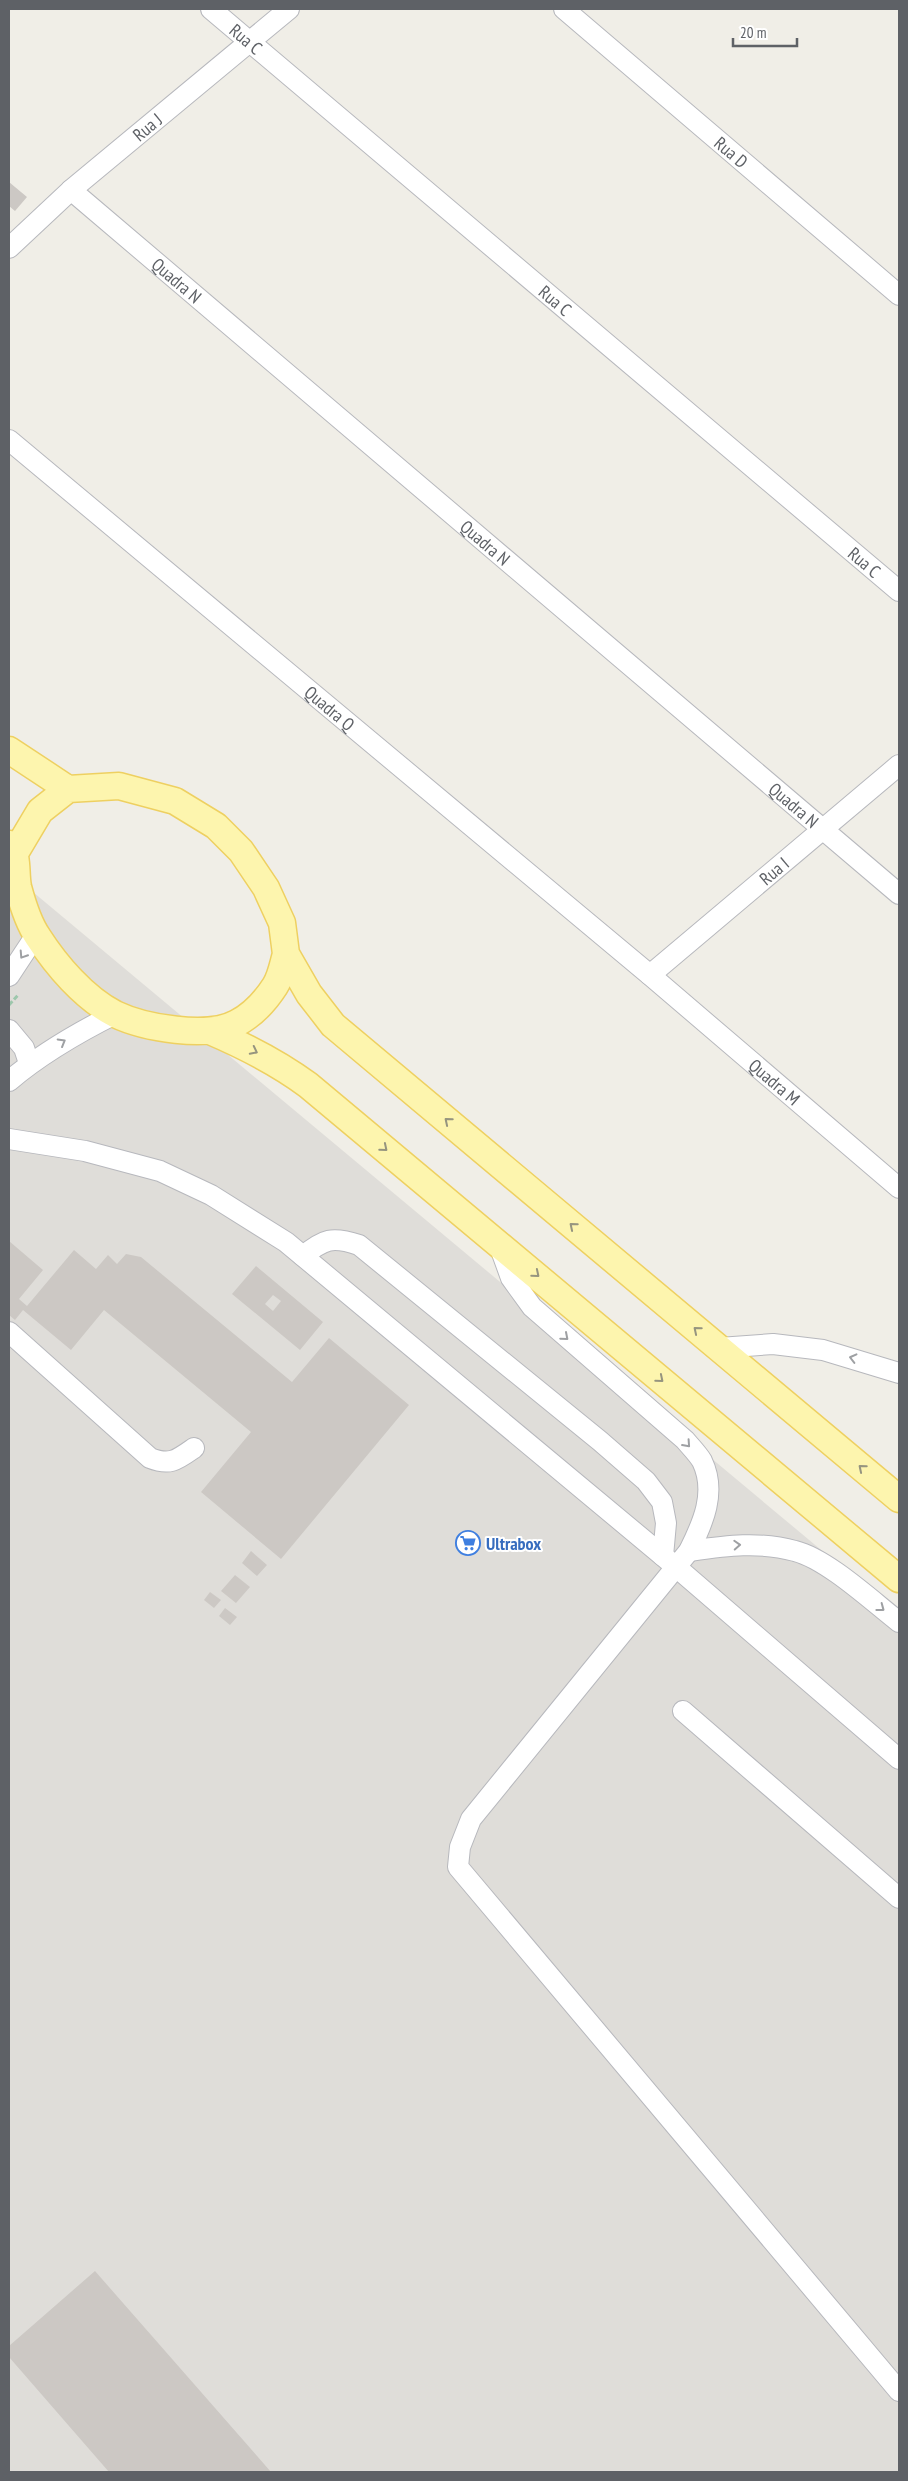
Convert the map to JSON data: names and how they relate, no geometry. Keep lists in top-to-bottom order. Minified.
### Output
{"streets":{"street":["Rua C","Rua J","Rua D","Quadra N","Quadra Q","Rua I","Quadra M"]},"crossings":[["Rua C","Rua J"],["Rua J","Quadra N"],["Quadra N","Rua I"],["Quadra Q","Rua I"],["Quadra Q","Quadra M"],["Rua I","Quadra M"]],"places":{"supermarket":["Ultrabox"]},"scale_bar":"20 m"}
